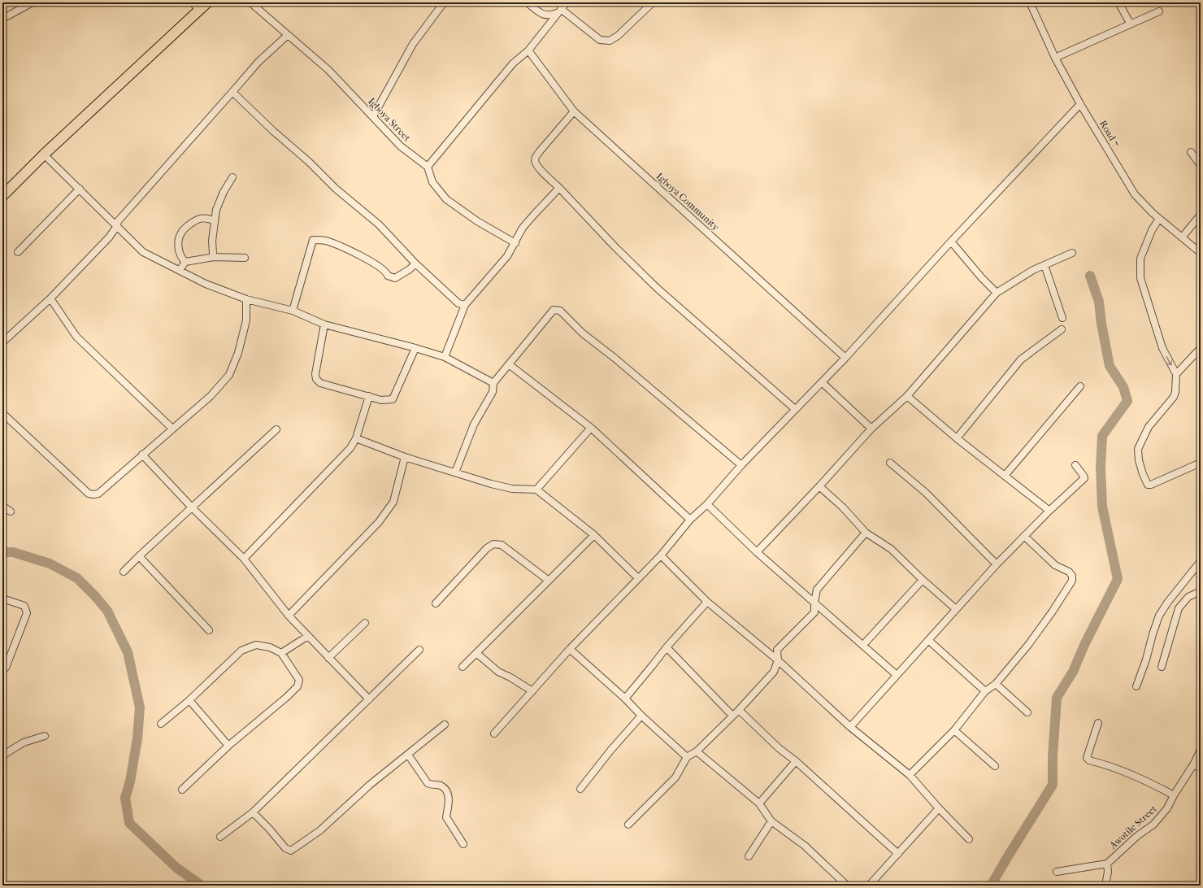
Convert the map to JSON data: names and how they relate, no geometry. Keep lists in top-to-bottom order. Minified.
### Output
{"streets":{"street":["Igboya Street","Road 7","Igboya Community","Awotile Street"]}}
